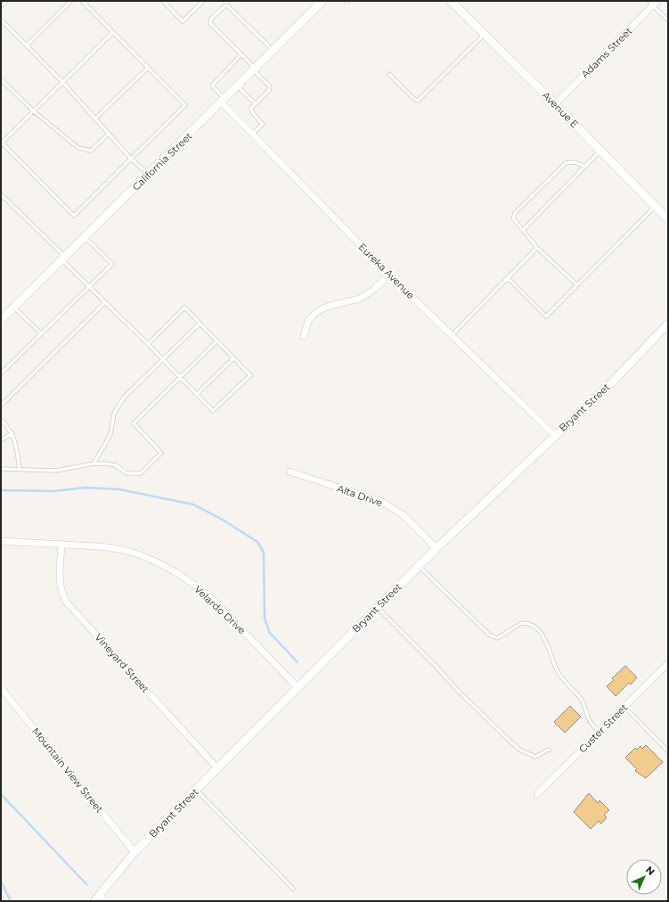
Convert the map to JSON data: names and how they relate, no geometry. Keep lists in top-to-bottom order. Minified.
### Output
{"streets":{"street":["Adams Street","Avenue E","California Street","Eureka Avenue","Bryant Street","Alta Drive","Velardo Drive","Vineyard Street","Custer Street","Mountain View Street"]},"crossings":[["Adams Street","Avenue E"],["California Street","Eureka Avenue"],["Eureka Avenue","Bryant Street"],["Bryant Street","Alta Drive"],["Bryant Street","Velardo Drive"],["Bryant Street","Vineyard Street"],["Bryant Street","Mountain View Street"],["Velardo Drive","Vineyard Street"]],"north":"top right"}
